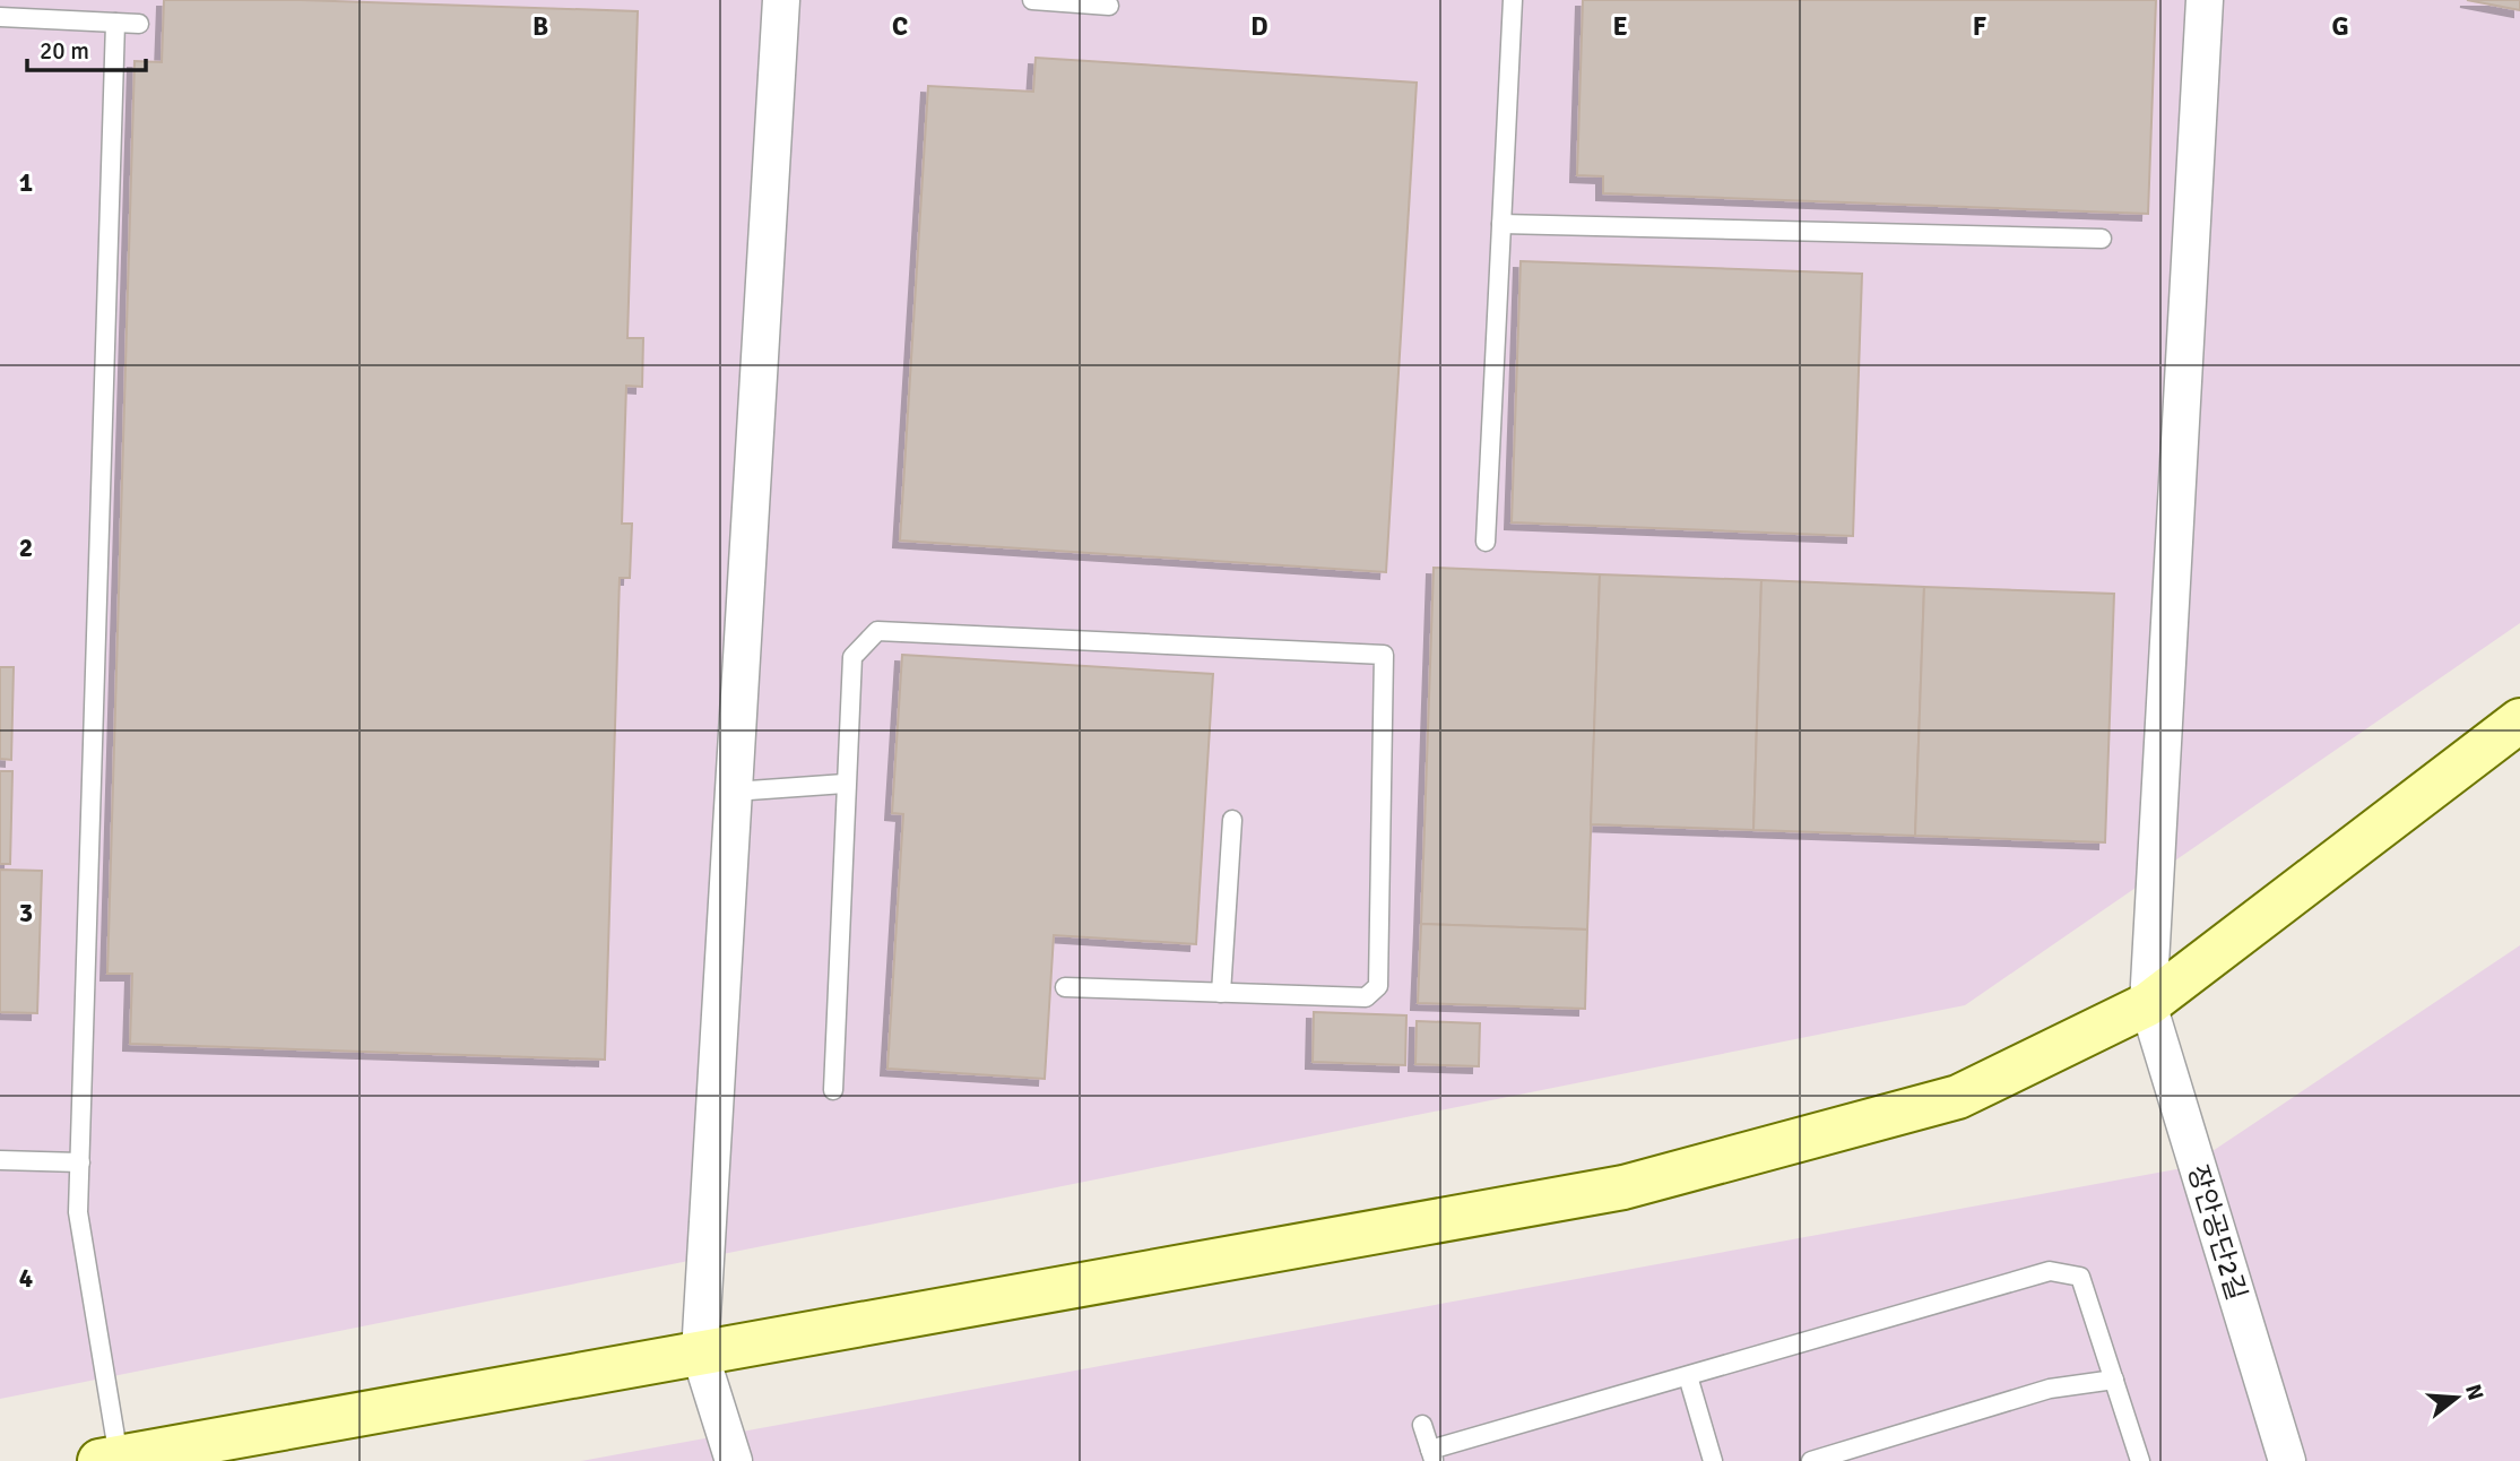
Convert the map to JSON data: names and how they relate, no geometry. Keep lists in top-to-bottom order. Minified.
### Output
{"streets":{"street":["장안공단2길"]},"scale_bar":"20 m","north":"right","grid":{"columns":["B","C","D","E","F","G"],"rows":["1","2","3","4"]}}
